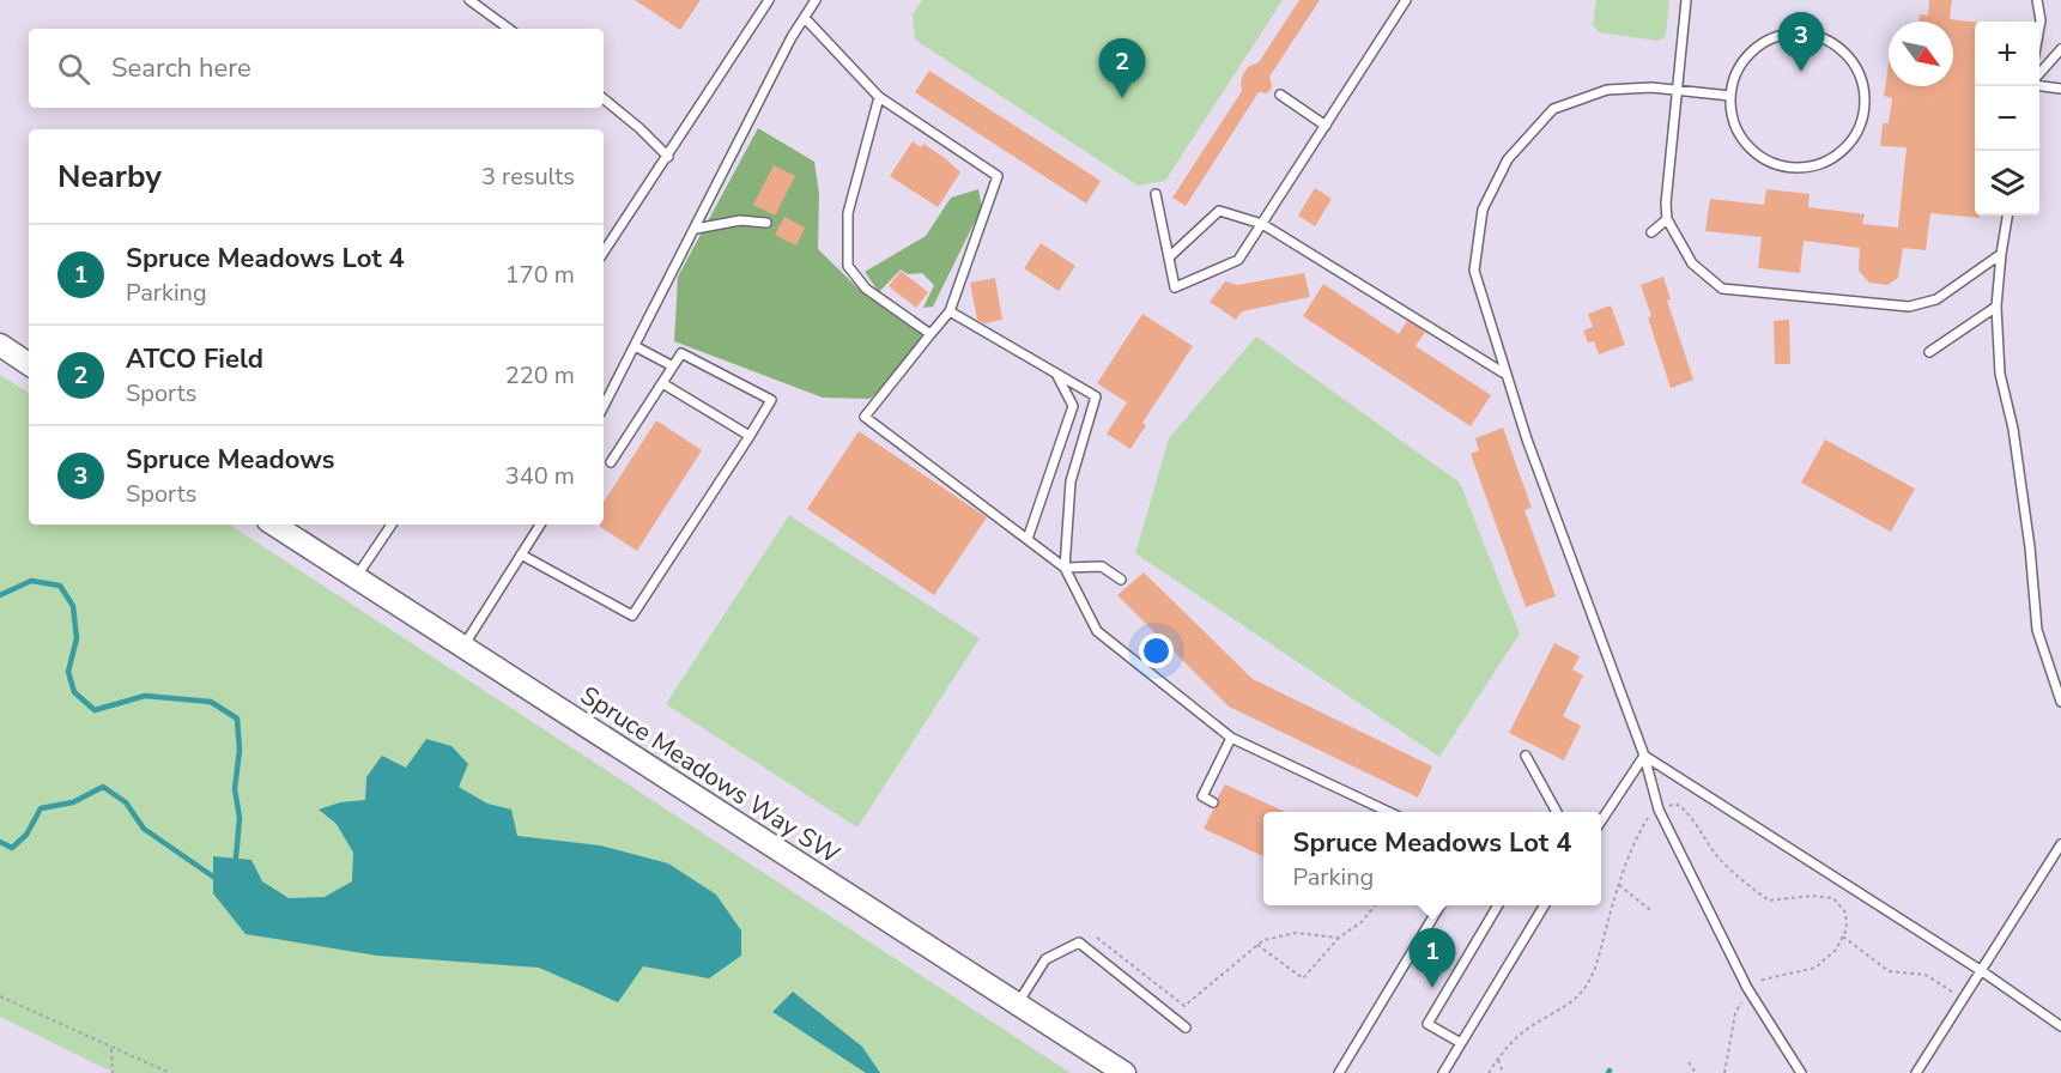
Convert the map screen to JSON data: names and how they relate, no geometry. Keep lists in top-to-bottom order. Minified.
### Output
{"streets":{"main road":["Spruce Meadows Way SW"]},"north":"bottom right","page":{"pins":["3","2","1"],"map_buttons":["+","−"],"search":"Search here","heading":["Nearby","3 results"],"list":[{"mark":"1","name":"Spruce Meadows Lot 4","note":"Parking","value":"170 m"},{"mark":"2","name":"ATCO Field","note":"Sports","value":"220 m"},{"mark":"3","name":"Spruce Meadows","note":"Sports","value":"340 m"}],"popup":["Spruce Meadows Lot 4","Parking"]}}
